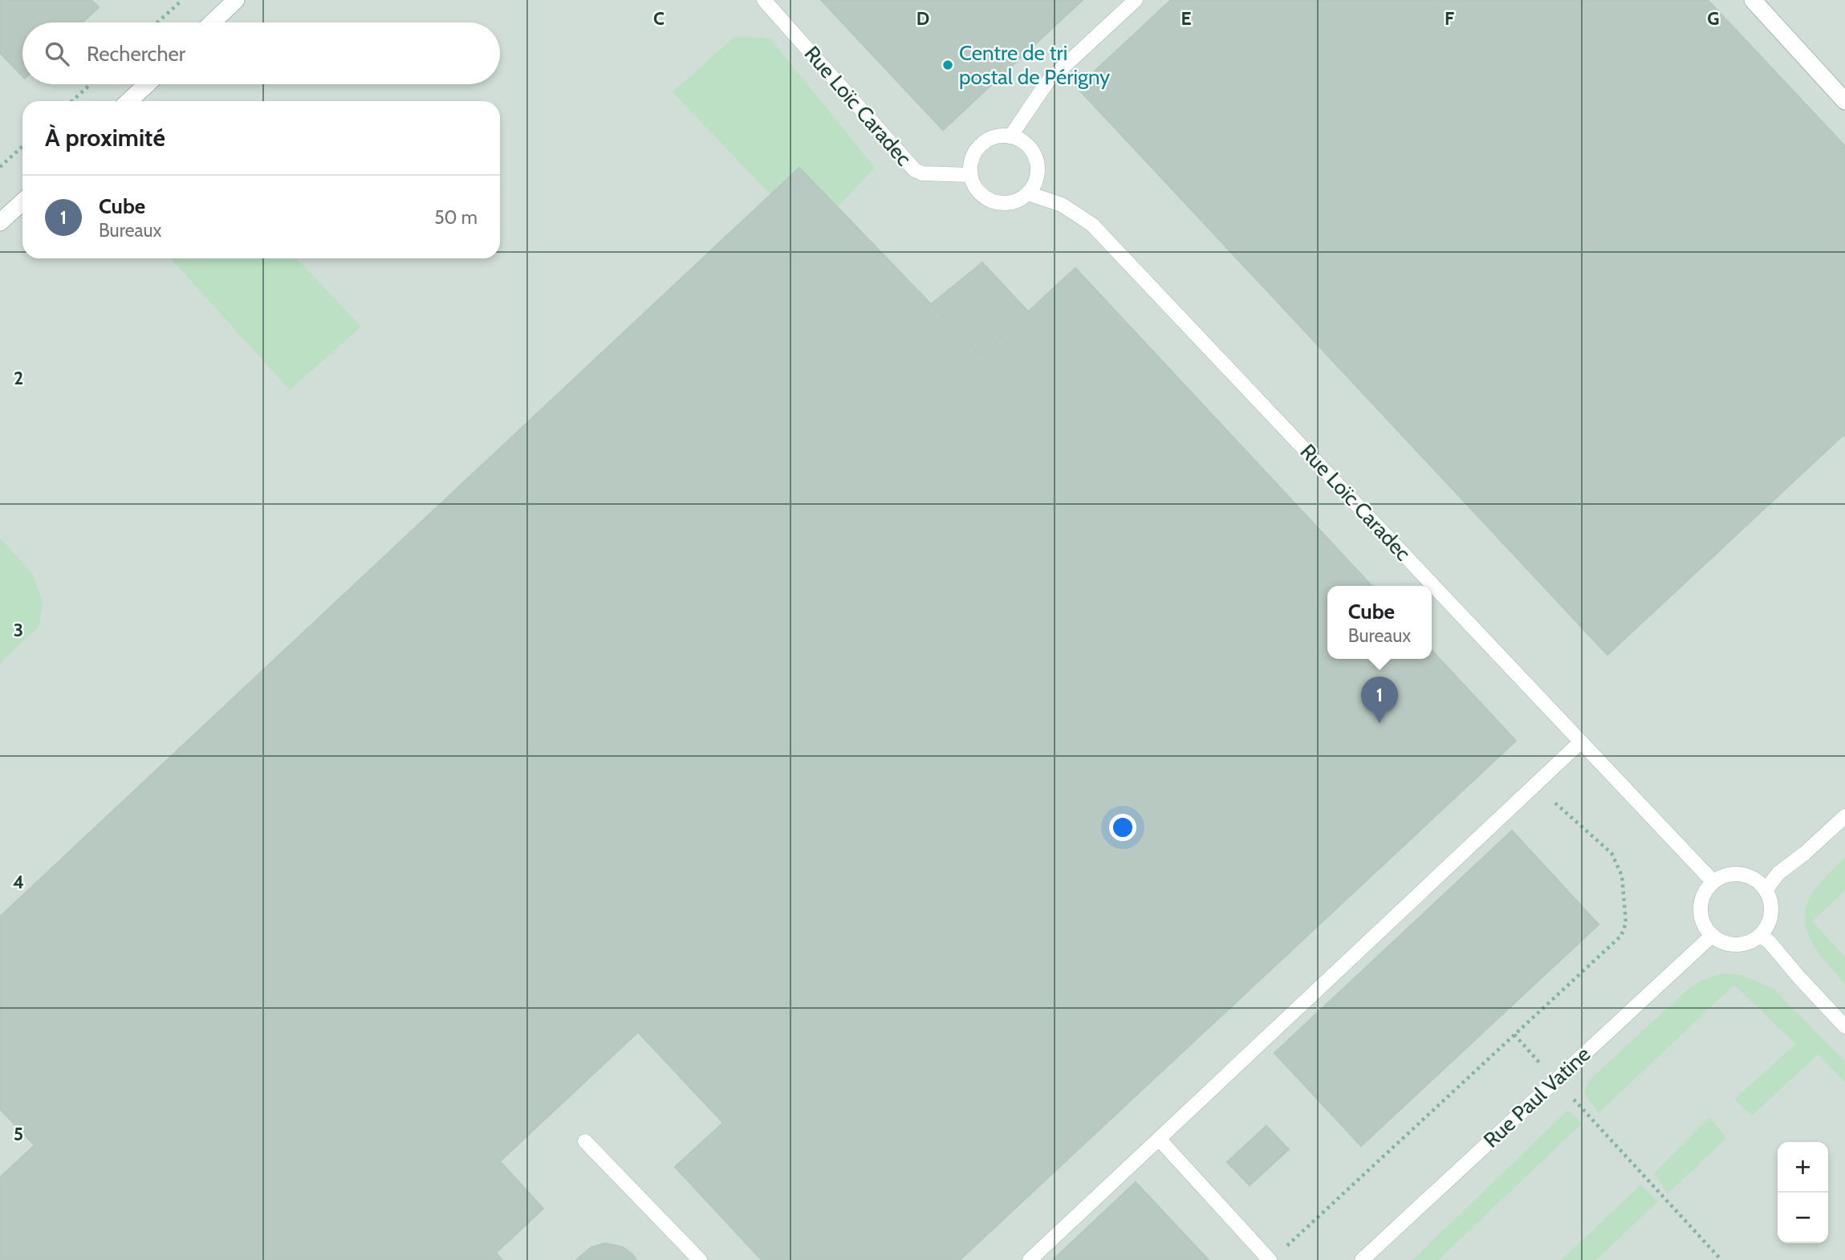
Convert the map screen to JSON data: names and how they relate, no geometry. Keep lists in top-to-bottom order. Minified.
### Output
{"streets":{"lane":["Rue Loïc Caradec","Rue Paul Vatine"]},"crossings":[["Rue Loïc Caradec","Rue Paul Vatine"]],"places":["Centre de tri postal de Périgny"],"page":{"search":"Rechercher","heading":"À proximité","list":[{"mark":"1","name":"Cube","note":"Bureaux","value":"50 m"}],"popup":["Cube","Bureaux"],"pins":"1","map_buttons":["+","−"]},"grid":{"columns":["C","D","E","F","G"],"rows":["2","3","4","5"]}}
